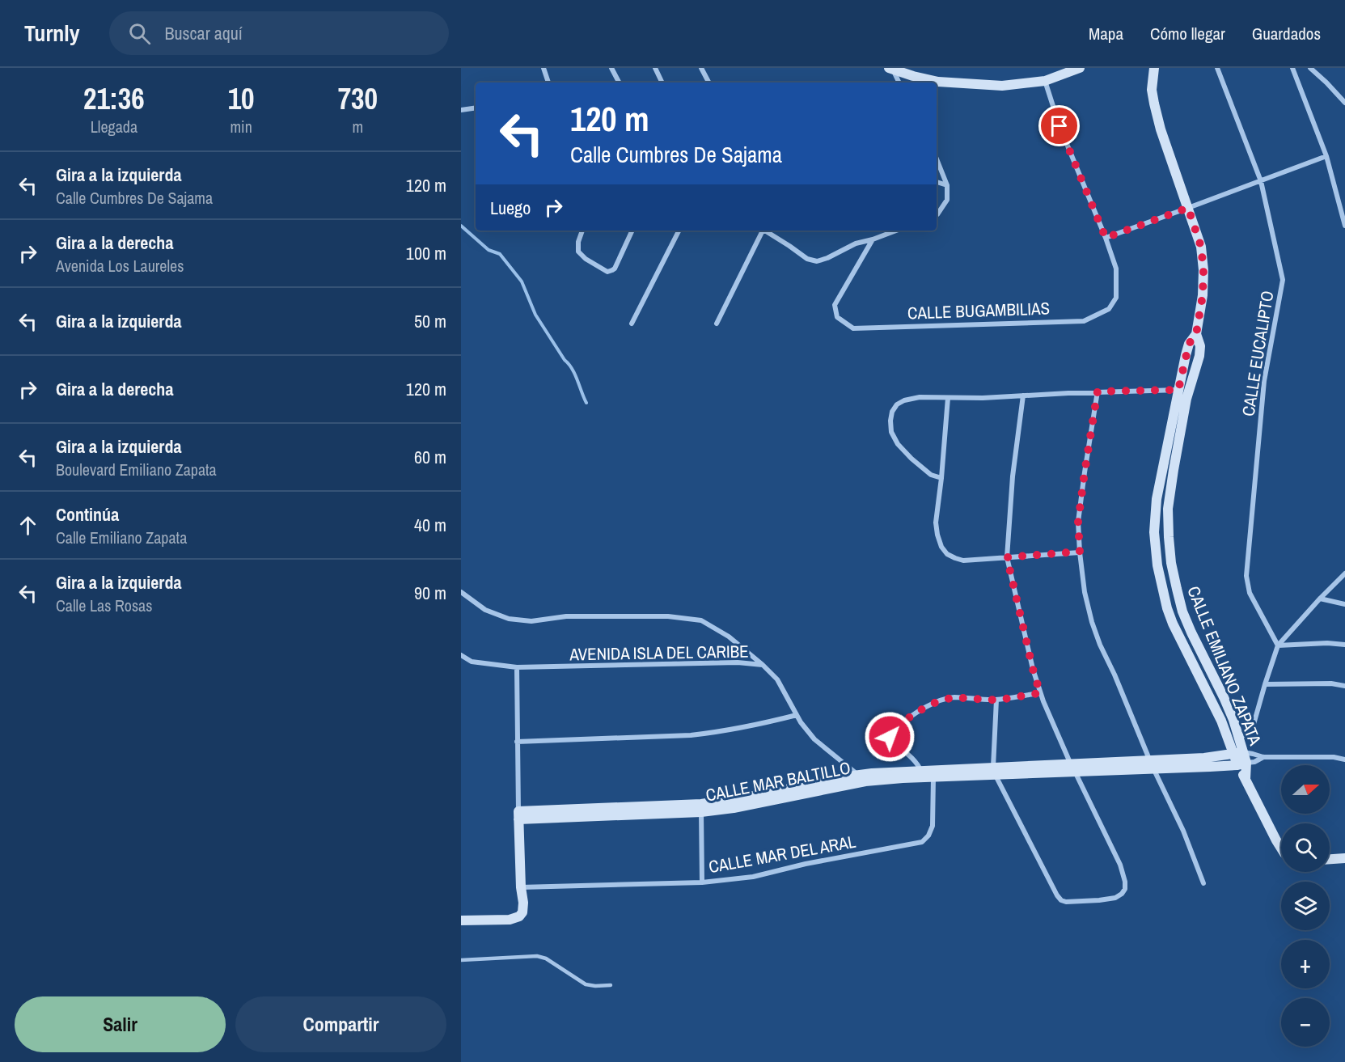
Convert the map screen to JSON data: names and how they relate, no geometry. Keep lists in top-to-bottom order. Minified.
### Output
{"streets":{"main road":["CALLE EMILIANO ZAPATA","CALLE MAR BALTILLO"],"street":["CALLE BUGAMBILIAS","CALLE EUCALIPTO","AVENIDA ISLA DEL CARIBE","CALLE MAR DEL ARAL"]},"crossings":[["AVENIDA ISLA DEL CARIBE","CALLE MAR BALTILLO"],["CALLE EMILIANO ZAPATA","CALLE MAR BALTILLO"],["CALLE MAR BALTILLO","CALLE MAR DEL ARAL"]],"north":"right","page":{"header":"Turnly","search":"Buscar aquí","nav":["Mapa","Cómo llegar","Guardados"],"eta":["21:36","Llegada","10","min","730","m"],"turn":["120 m","Calle Cumbres De Sajama"],"list":[{"name":"Gira a la izquierda","note":"Calle Cumbres De Sajama","value":"120 m"},{"name":"Gira a la derecha","note":"Avenida Los Laureles","value":"100 m"},{"name":"Gira a la izquierda","value":"50 m"},{"name":"Gira a la derecha","value":"120 m"},{"name":"Gira a la izquierda","note":"Boulevard Emiliano Zapata","value":"60 m"},{"name":"Continúa","note":"Calle Emiliano Zapata","value":"40 m"},{"name":"Gira a la izquierda","note":"Calle Las Rosas","value":"90 m"}],"then":"Luego","map_buttons":["+","−"],"buttons":["Salir","Compartir"]}}
